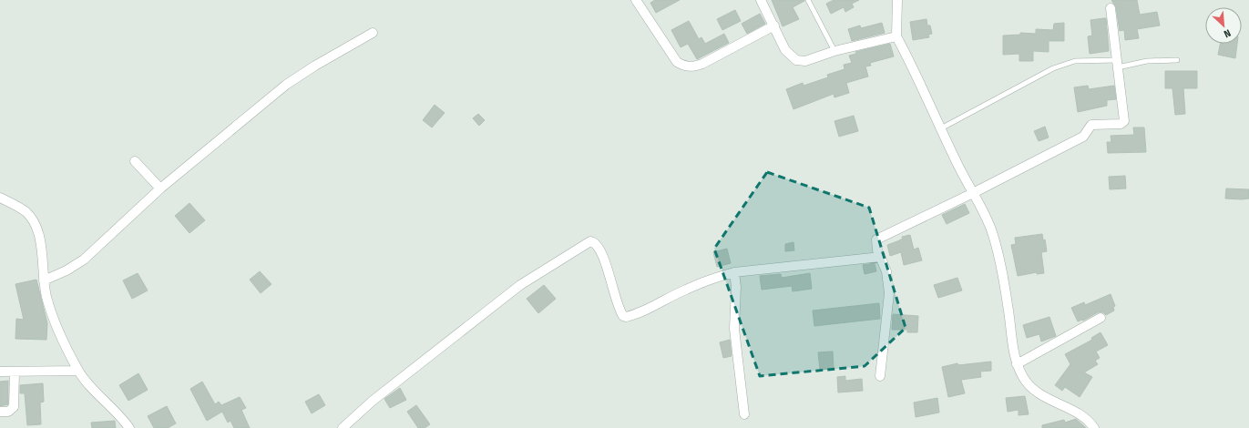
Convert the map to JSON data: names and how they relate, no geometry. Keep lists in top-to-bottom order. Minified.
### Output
{"north":"bottom right"}
